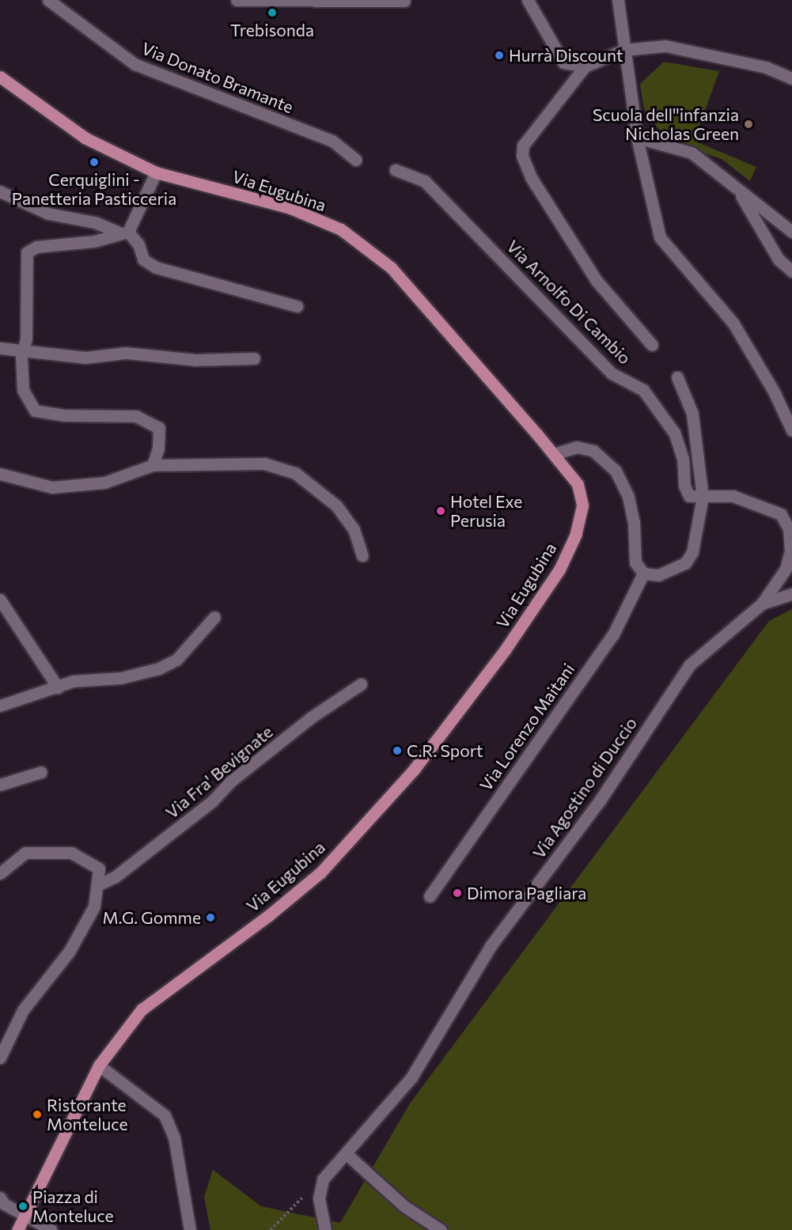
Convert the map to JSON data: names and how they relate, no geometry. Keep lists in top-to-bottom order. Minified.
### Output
{"streets":{"main road":["Via Eugubina"],"street":["Via Donato Bramante","Via Arnolfo Di Cambio","Via Lorenzo Maitani","Via Fra' Bevignate","Via Agostino di Duccio"]},"crossings":[["Via Arnolfo Di Cambio","Via Agostino di Duccio"]],"places":["Trebisonda","Hurrà Discount","Scuola dell''infanzia Nicholas Green","Cerquiglini - Panetteria Pasticceria","Hotel Exe Perusia","C.R. Sport","Dimora Pagliara","M.G. Gomme","Ristorante Monteluce","Piazza di Monteluce"]}
